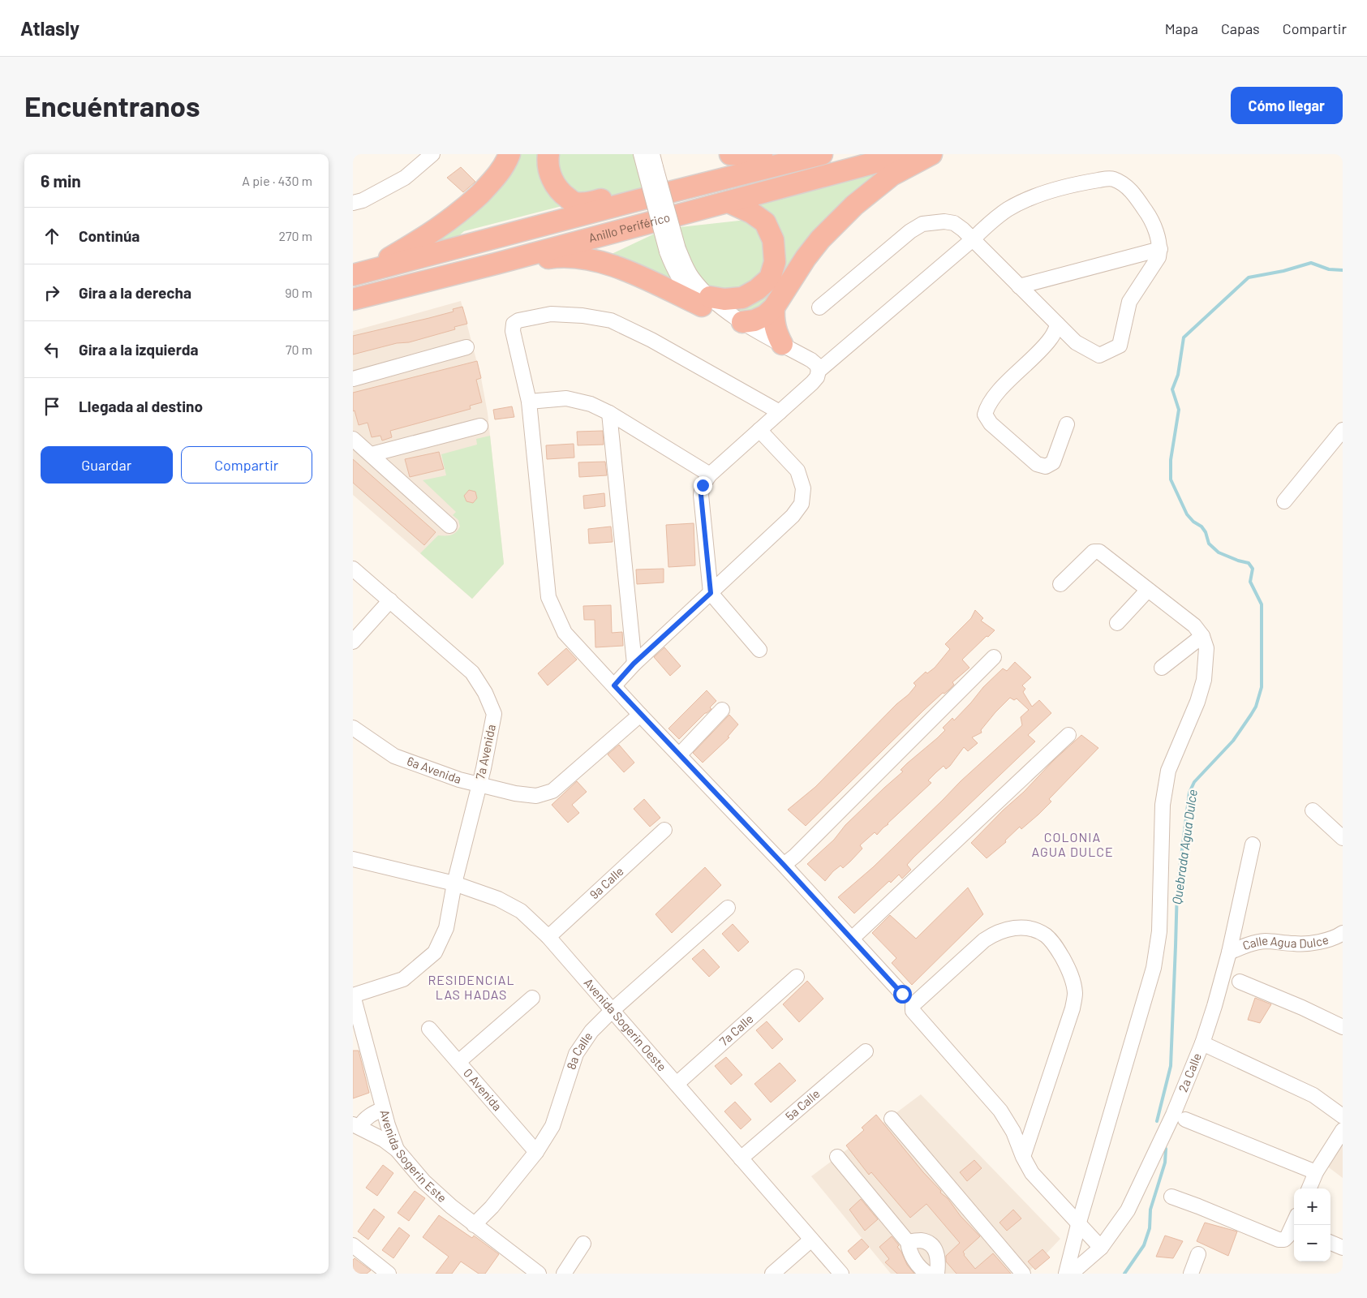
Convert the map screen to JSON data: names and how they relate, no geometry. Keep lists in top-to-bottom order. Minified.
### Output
{"streets":{"highway":["Anillo Periférico"],"street":["7a Avenida","6a Avenida","9a Calle","Calle Agua Dulce","Avenida Sogerin Oeste","7a Calle","8a Calle","2a Calle","0 Avenida","5a Calle","Avenida Sogerin Este"]},"crossings":[["7a Avenida","6a Avenida"],["7a Avenida","Avenida Sogerin Oeste"],["7a Avenida","Avenida Sogerin Este"],["9a Calle","Avenida Sogerin Oeste"],["Calle Agua Dulce","2a Calle"],["Avenida Sogerin Oeste","7a Calle"],["Avenida Sogerin Oeste","8a Calle"],["Avenida Sogerin Oeste","5a Calle"],["8a Calle","0 Avenida"],["8a Calle","Avenida Sogerin Este"]],"districts":["COLONIA AGUA DULCE","RESIDENCIAL LAS HADAS"],"water":["Quebrada Agua Dulce"],"page":{"header":"Atlasly","nav":["Mapa","Capas","Compartir"],"buttons":["Cómo llegar",["Guardar","Compartir"]],"title":"Encuéntranos","heading":["6 min","A pie · 430 m"],"list":[["Continúa","270 m"],["Gira a la derecha","90 m"],["Gira a la izquierda","70 m"],"Llegada al destino"],"map_buttons":["+","−"]}}
